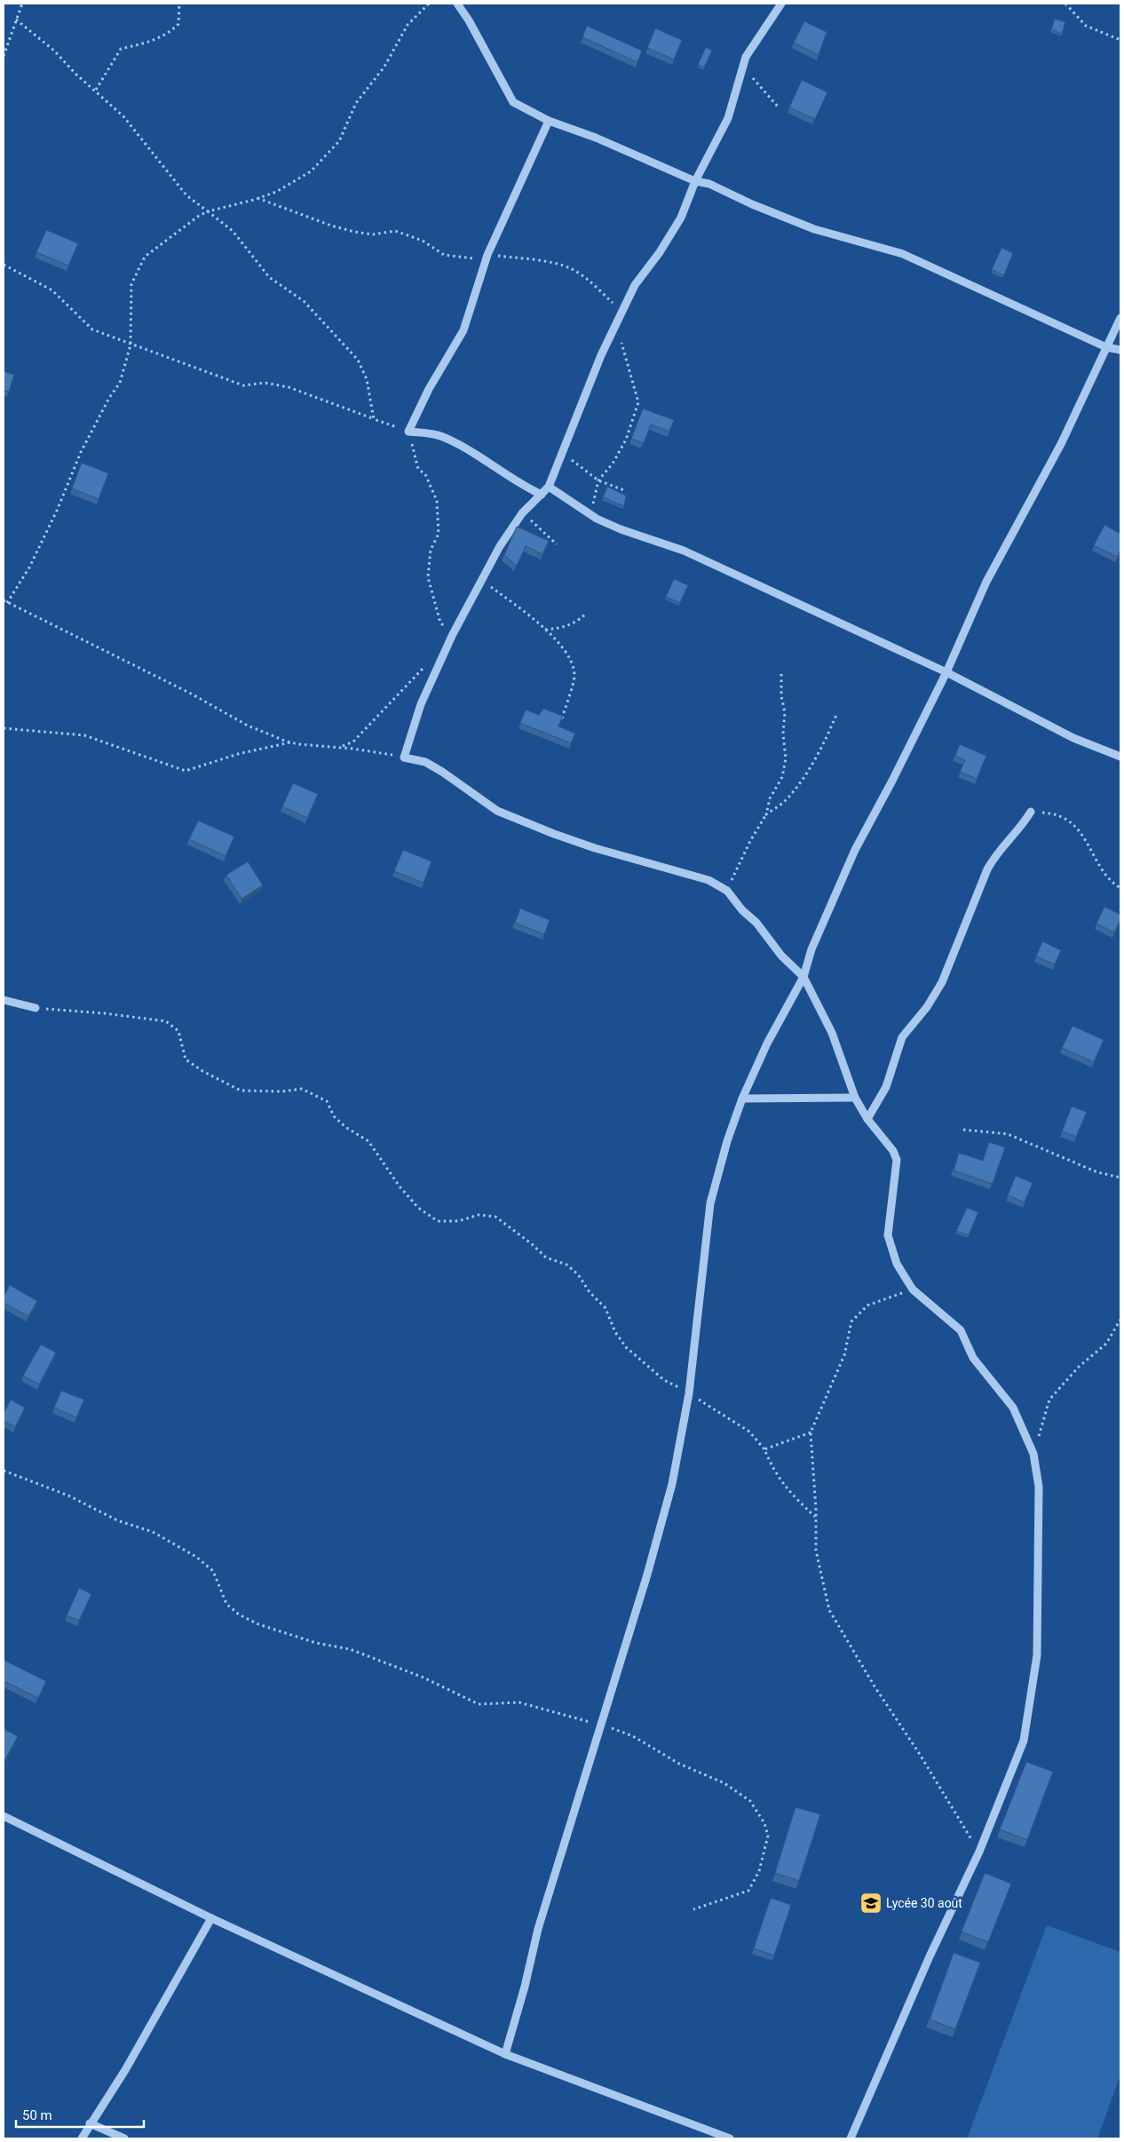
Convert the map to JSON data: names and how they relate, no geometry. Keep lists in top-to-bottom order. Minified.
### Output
{"places":{"school or university":["Lycée 30 août"]},"scale_bar":"50 m"}
